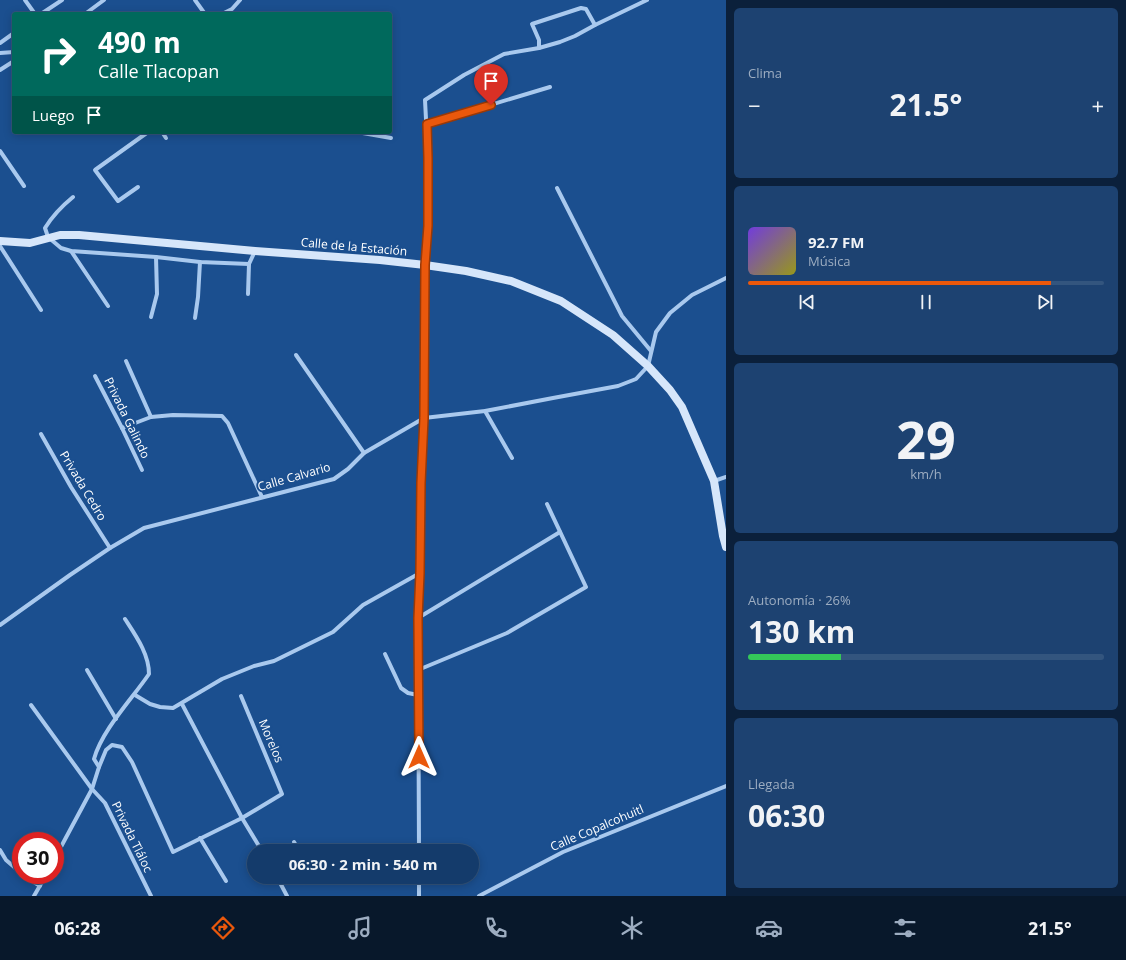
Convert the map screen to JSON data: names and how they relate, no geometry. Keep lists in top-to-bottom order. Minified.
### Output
{"streets":{"street":["Calle de la Estación","Privada Galindo","Calle Calvario","Privada Cedro","Morelos","Calle Copalcohuitl","Privada Tláloc"]},"crossings":[["Calle de la Estación","Calle Calvario"],["Calle Calvario","Privada Cedro"]],"page":{"tile":["Clima",["29","km/h"],["Autonomía · 26%","130 km"],["Llegada","06:30"]],"turn":["490 m","Calle Tlacopan"],"heat":["−","21.5°","+"],"then":"Luego","song":["92.7 FM","Música"],"limit":"30","trip":"06:30 · 2 min · 540 m","tabs":["06:28","21.5°"]}}
